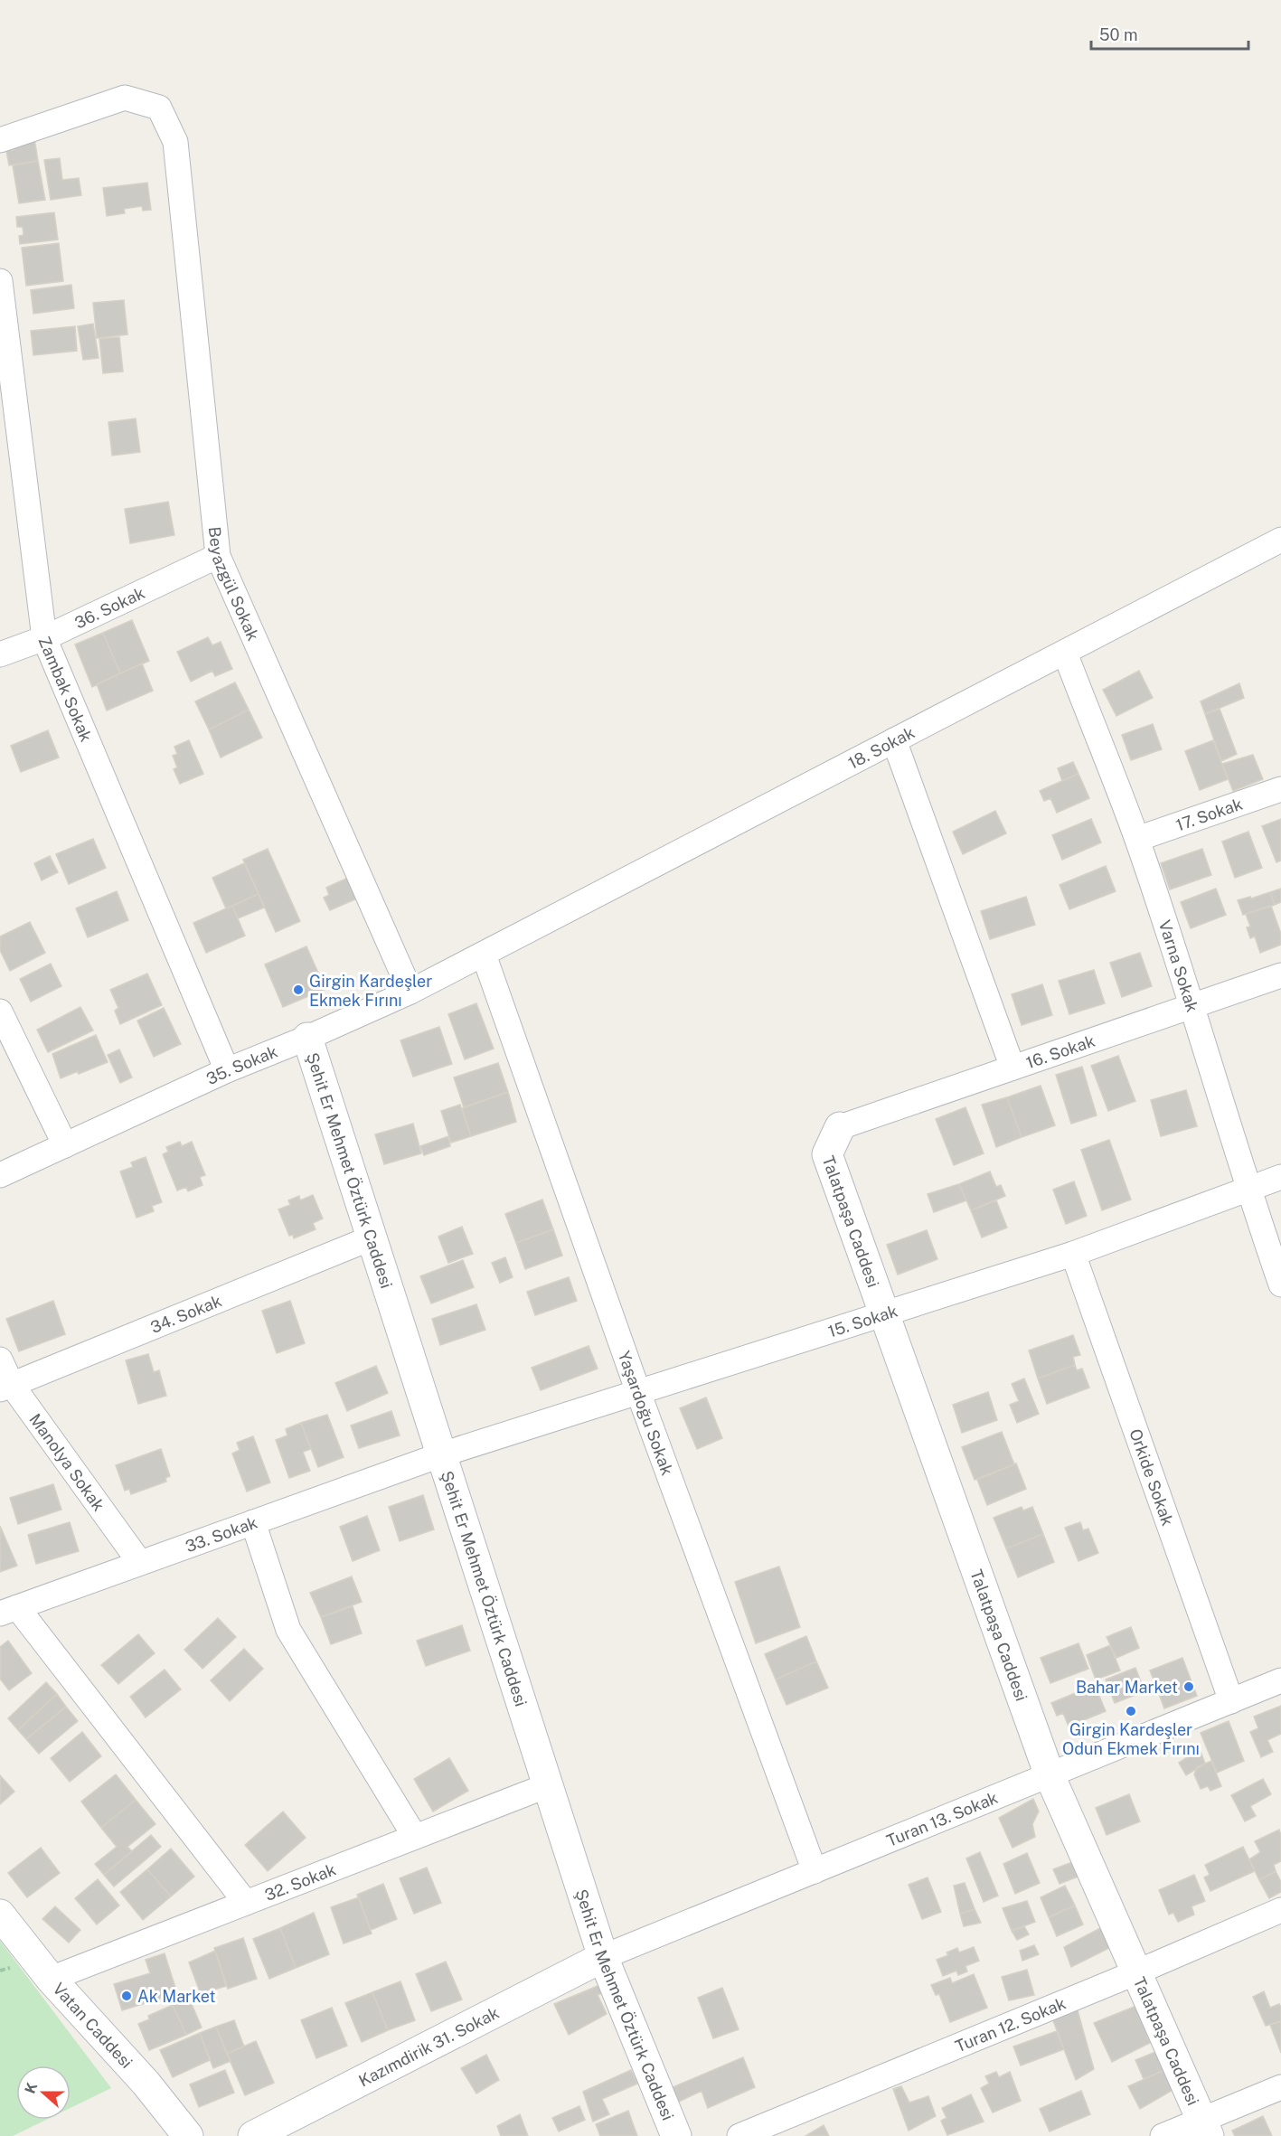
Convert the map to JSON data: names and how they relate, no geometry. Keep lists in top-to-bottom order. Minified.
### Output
{"streets":{"street":["Beyazgül Sokak","36. Sokak","Zambak Sokak","18. Sokak","17. Sokak","Varna Sokak","16. Sokak","35. Sokak","Şehit Er Mehmet Öztürk Caddesi","Talatpaşa Caddesi","34. Sokak","15. Sokak","Yaşardoğu Sokak","Manolya Sokak","Orkide Sokak","33. Sokak","Turan 13. Sokak","32. Sokak","Turan 12. Sokak","Vatan Caddesi","Kazımdirik 31. Sokak"]},"crossings":[["Beyazgül Sokak","36. Sokak"],["Beyazgül Sokak","35. Sokak"],["36. Sokak","Zambak Sokak"],["Zambak Sokak","35. Sokak"],["18. Sokak","Varna Sokak"],["18. Sokak","35. Sokak"],["18. Sokak","Yaşardoğu Sokak"],["17. Sokak","Varna Sokak"],["Varna Sokak","16. Sokak"],["Varna Sokak","15. Sokak"],["16. Sokak","Talatpaşa Caddesi"],["35. Sokak","Şehit Er Mehmet Öztürk Caddesi"],["35. Sokak","Yaşardoğu Sokak"],["Şehit Er Mehmet Öztürk Caddesi","34. Sokak"],["Şehit Er Mehmet Öztürk Caddesi","15. Sokak"],["Şehit Er Mehmet Öztürk Caddesi","33. Sokak"],["Şehit Er Mehmet Öztürk Caddesi","Turan 13. Sokak"],["Şehit Er Mehmet Öztürk Caddesi","32. Sokak"],["Şehit Er Mehmet Öztürk Caddesi","Kazımdirik 31. Sokak"],["Talatpaşa Caddesi","15. Sokak"],["Talatpaşa Caddesi","Turan 13. Sokak"],["Talatpaşa Caddesi","Turan 12. Sokak"],["34. Sokak","Manolya Sokak"],["15. Sokak","Yaşardoğu Sokak"],["15. Sokak","Orkide Sokak"],["15. Sokak","33. Sokak"],["Yaşardoğu Sokak","Turan 13. Sokak"],["Manolya Sokak","33. Sokak"],["Orkide Sokak","Turan 13. Sokak"],["Turan 13. Sokak","Kazımdirik 31. Sokak"],["32. Sokak","Vatan Caddesi"]],"places":["Girgin Kardeşler Ekmek Fırını","Bahar Market","Girgin Kardeşler Odun Ekmek Fırını","Ak Market"],"scale_bar":"50 m","north":"left"}
